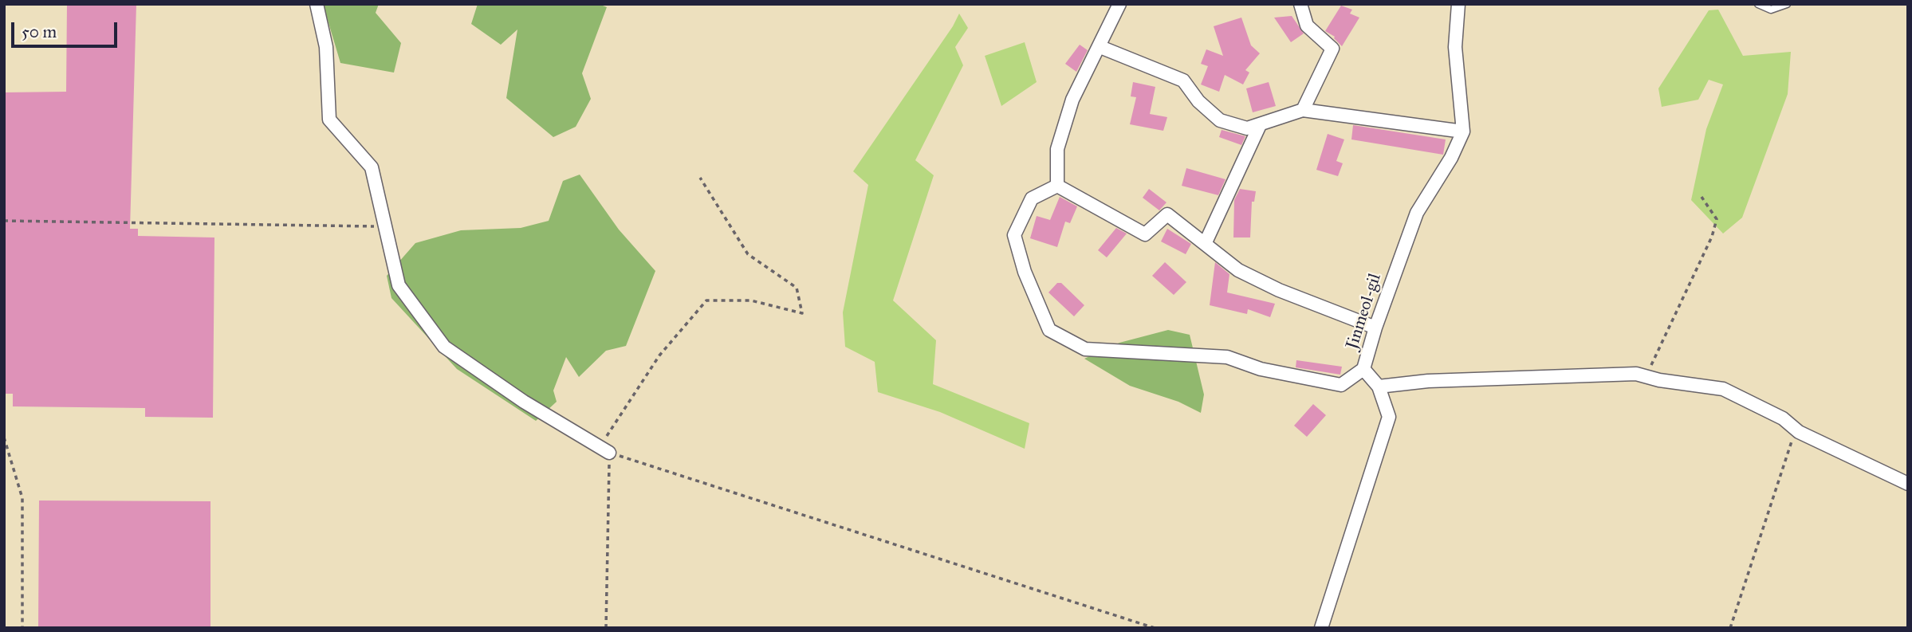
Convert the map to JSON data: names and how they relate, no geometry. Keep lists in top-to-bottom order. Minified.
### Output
{"streets":{"street":["Jinmeol-gil"]},"scale_bar":"50 m"}
